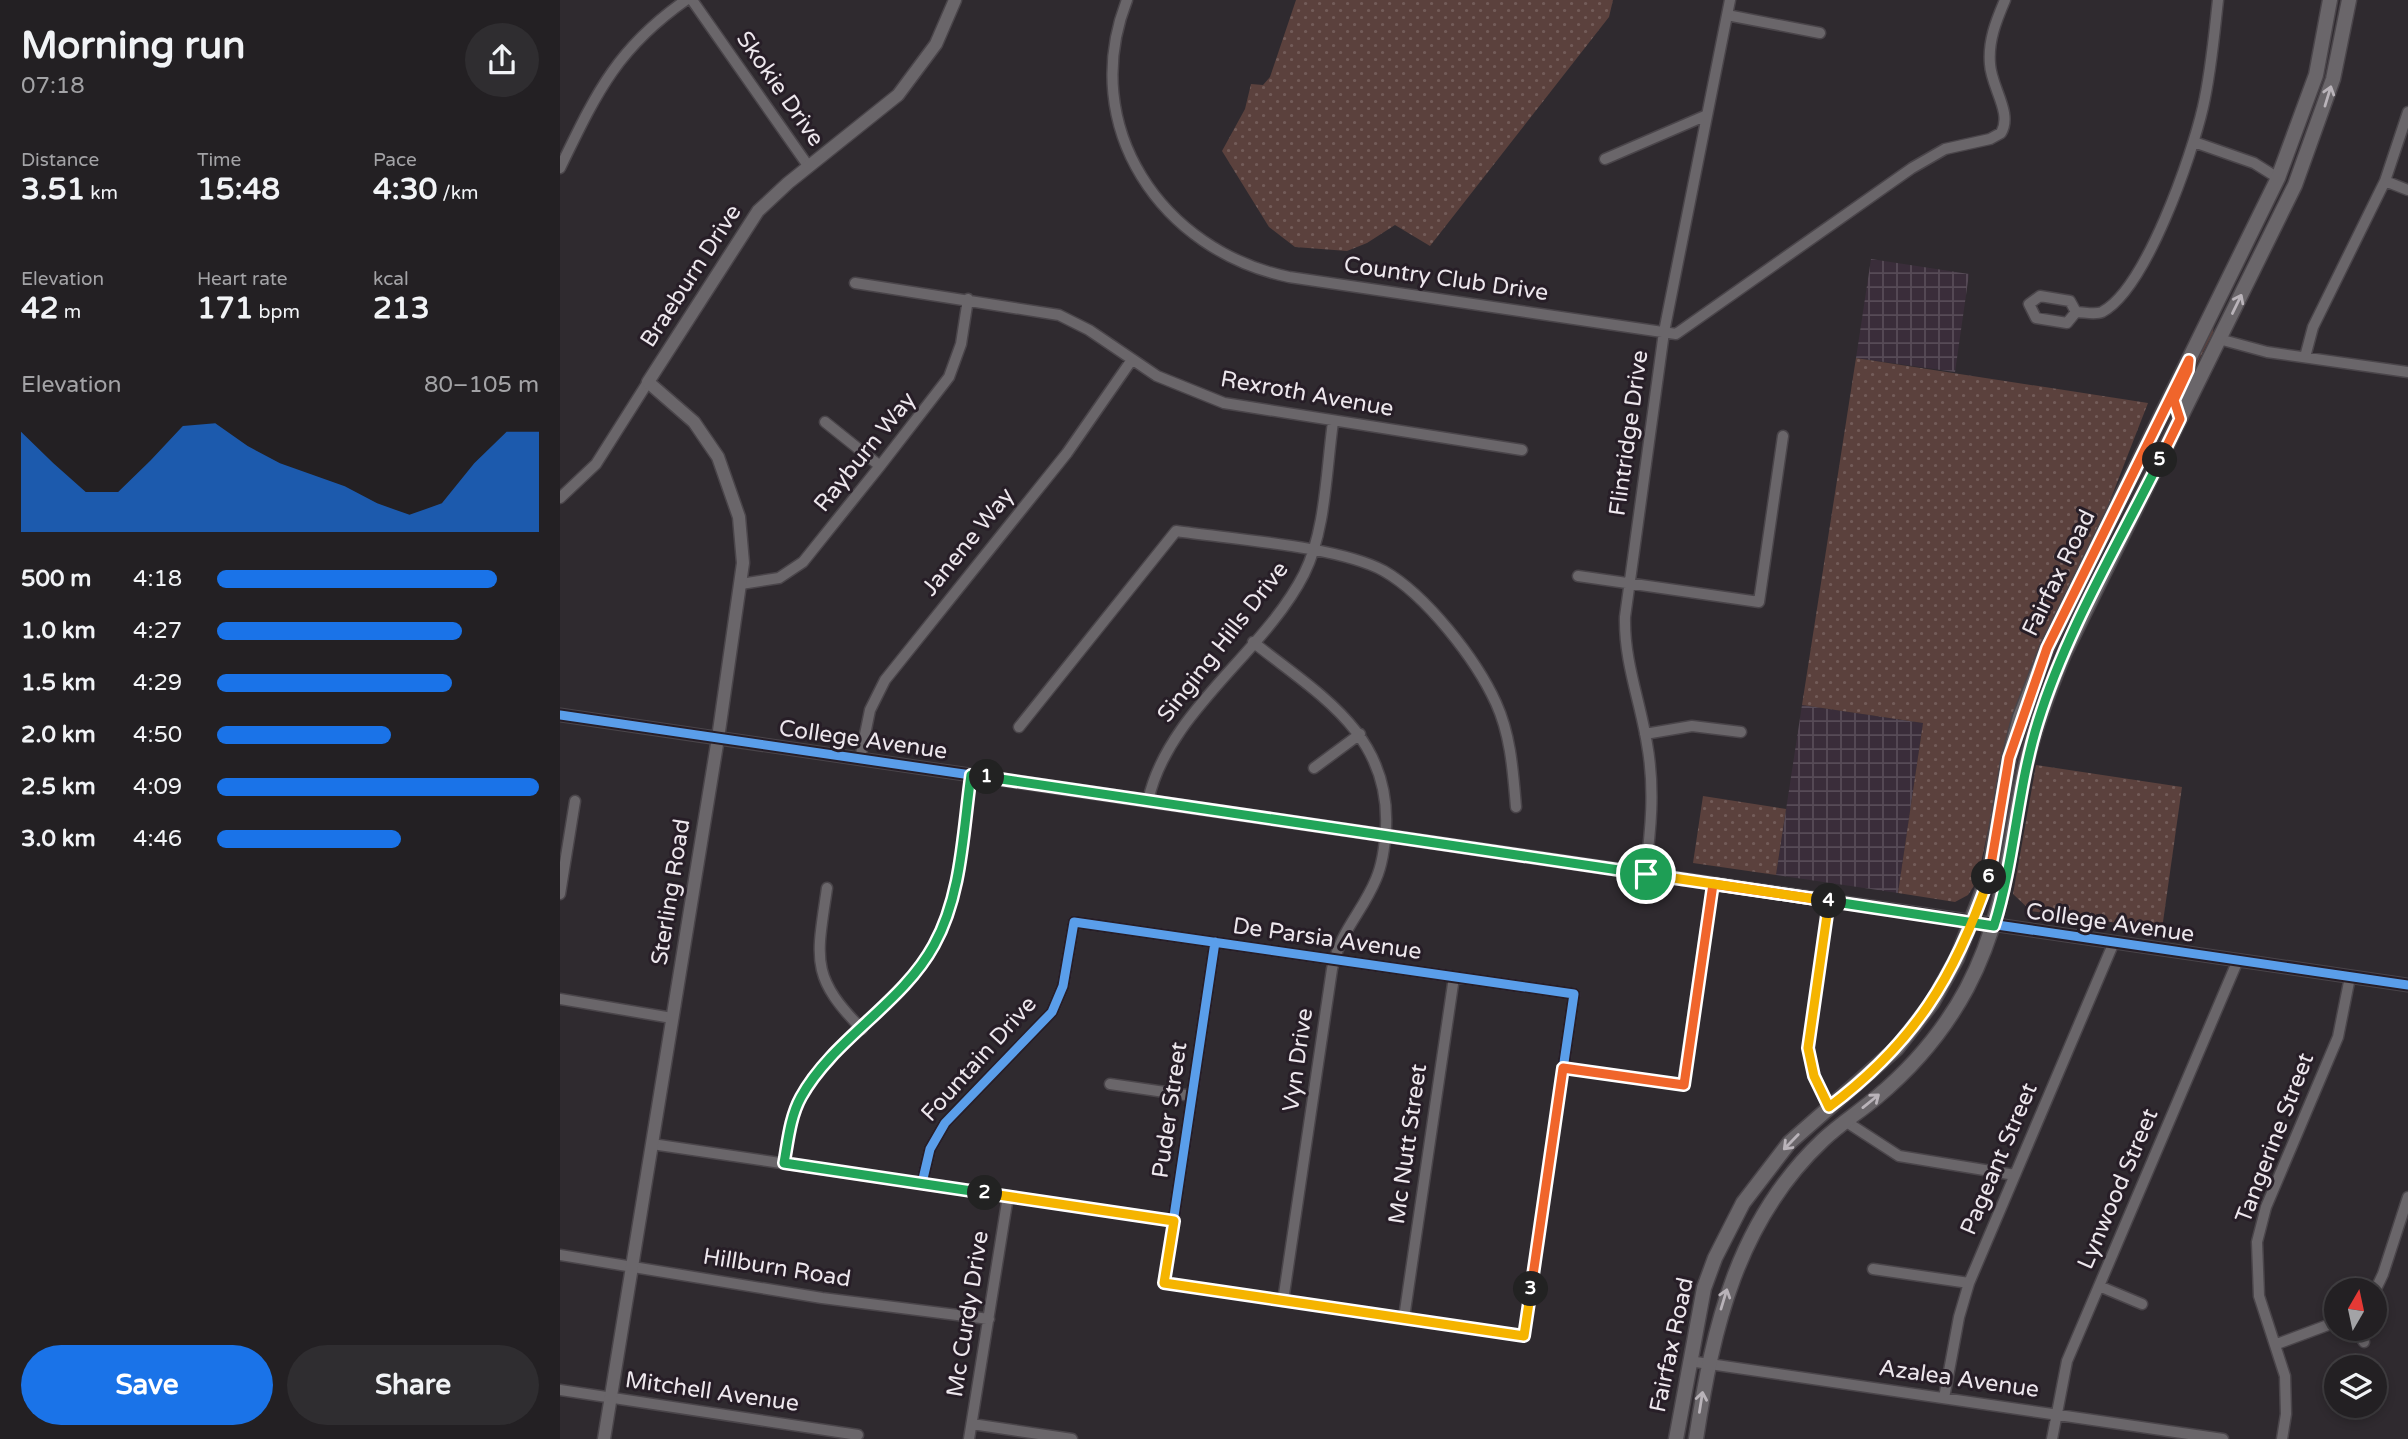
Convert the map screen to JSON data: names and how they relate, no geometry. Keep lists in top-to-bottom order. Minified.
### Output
{"streets":{"main road":["Fairfax Road"],"street":["Skokie Drive","Braeburn Drive","Country Club Drive","Rexroth Avenue","Flintridge Drive","Rayburn Way","Janene Way","Singing Hills Drive","College Avenue","Sterling Road","De Parsia Avenue","Fountain Drive","Vyn Drive","Puder Street","Tangerine Street","Mc Nutt Street","Pageant Street","Lynwood Street","Hillburn Road","Mc Curdy Drive","Azalea Avenue","Mitchell Avenue"]},"crossings":[["Skokie Drive","Braeburn Drive"],["Braeburn Drive","Sterling Road"],["Country Club Drive","Flintridge Drive"],["Rexroth Avenue","Rayburn Way"],["Rexroth Avenue","Janene Way"],["Rexroth Avenue","Singing Hills Drive"],["Flintridge Drive","College Avenue"],["Rayburn Way","Sterling Road"],["Janene Way","College Avenue"],["Fairfax Road","College Avenue"],["Fairfax Road","Azalea Avenue"],["Singing Hills Drive","College Avenue"],["Singing Hills Drive","Vyn Drive"],["College Avenue","Sterling Road"],["College Avenue","Vyn Drive"],["College Avenue","Tangerine Street"],["College Avenue","Pageant Street"],["College Avenue","Lynwood Street"],["Sterling Road","Hillburn Road"],["Sterling Road","Mitchell Avenue"],["De Parsia Avenue","Fountain Drive"],["De Parsia Avenue","Vyn Drive"],["De Parsia Avenue","Puder Street"],["De Parsia Avenue","Mc Nutt Street"],["Vyn Drive","Puder Street"],["Pageant Street","Azalea Avenue"],["Lynwood Street","Azalea Avenue"],["Hillburn Road","Mc Curdy Drive"]],"north":"top","page":{"heading":["Morning run","07:18"],"stats":[["Distance","3.51 km"],["Time","15:48"],["Pace","4:30 /km"],["Elevation","42 m"],["Heart rate","171 bpm"],["kcal","213"]],"chart":["Elevation","80–105 m"],"pins":["5","1","6","4","2","3"],"list":[{"name":"500 m","note":"4:18"},{"name":"1.0 km","note":"4:27"},{"name":"1.5 km","note":"4:29"},{"name":"2.0 km","note":"4:50"},{"name":"2.5 km","note":"4:09"},{"name":"3.0 km","note":"4:46"}],"buttons":["Save","Share"]}}
